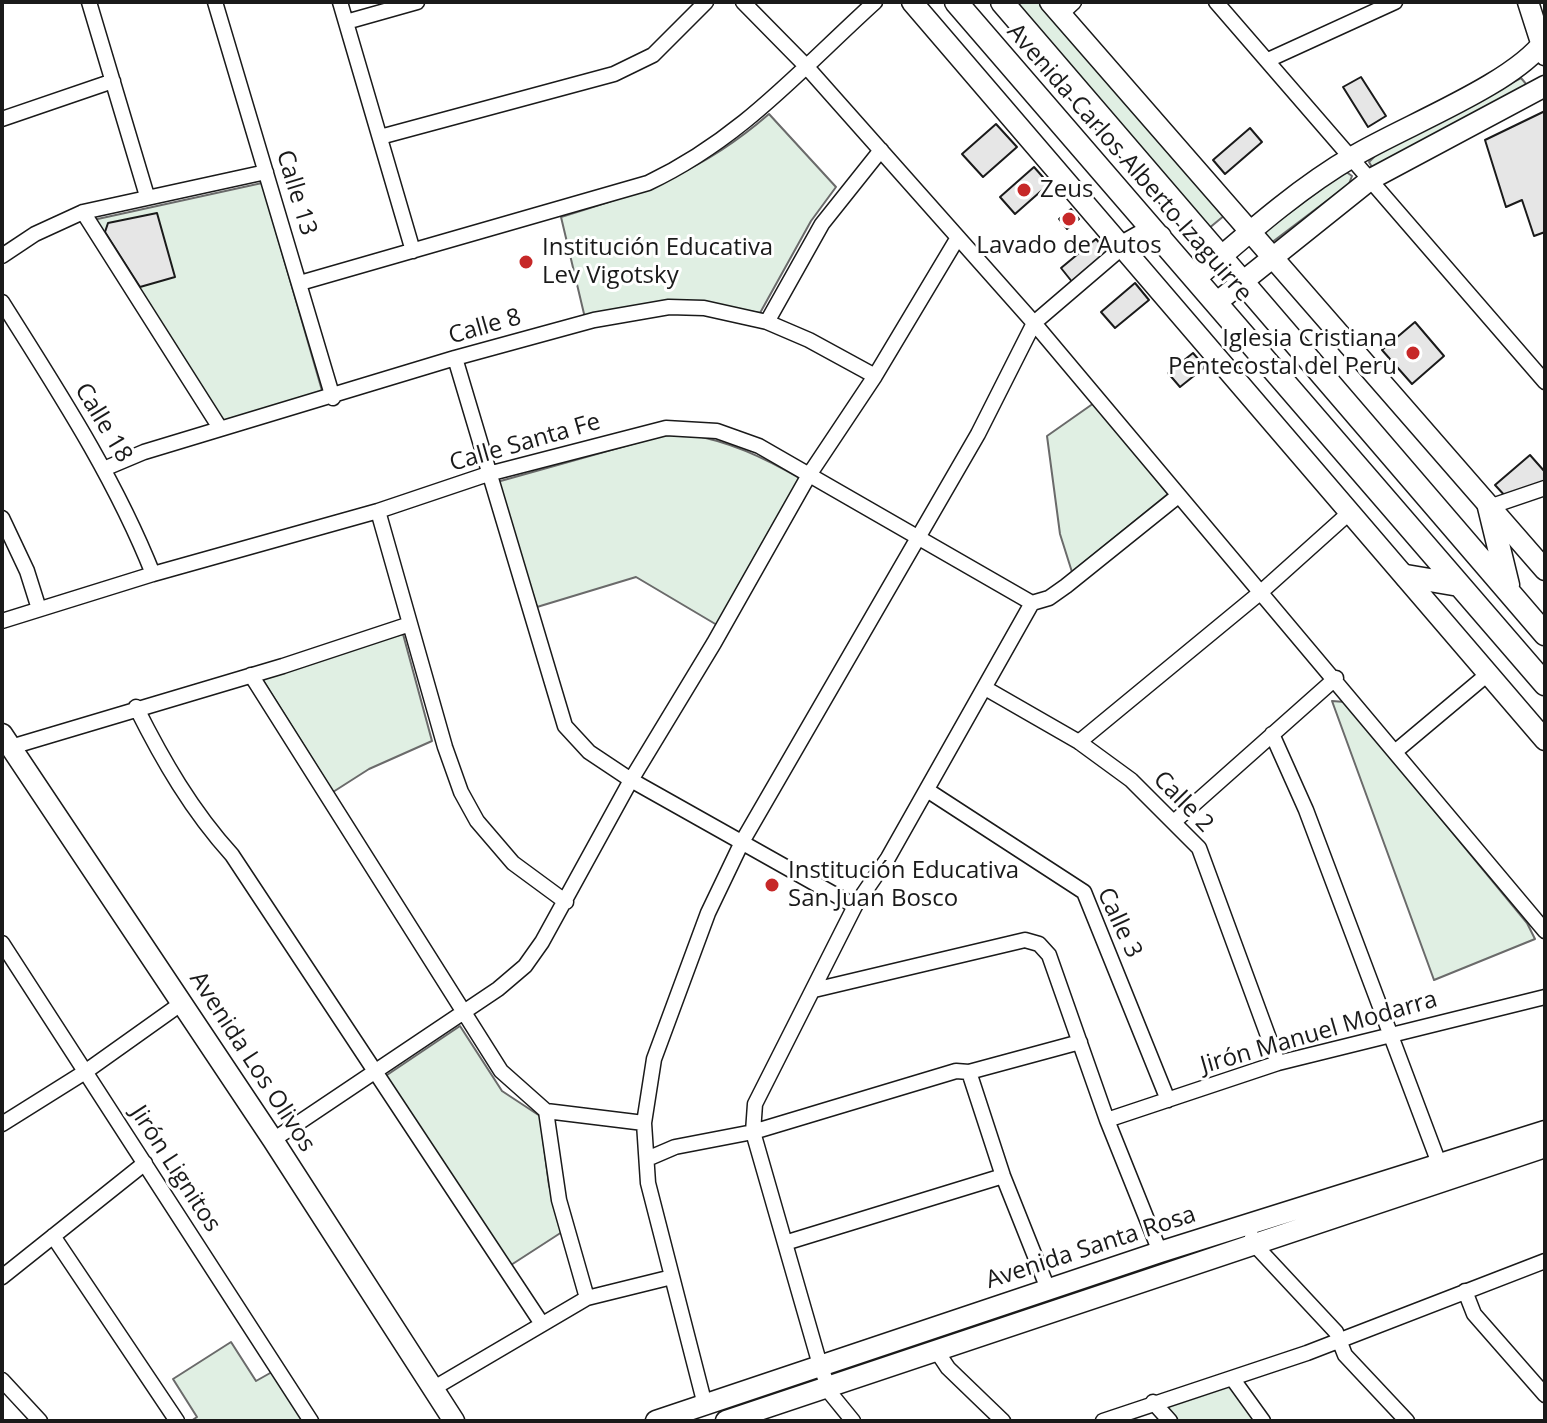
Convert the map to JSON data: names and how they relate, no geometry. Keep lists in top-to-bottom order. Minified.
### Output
{"streets":{"main road":["Avenida Carlos Alberto Izaguirre"],"street":["Calle 13","Calle 8","Calle 18","Calle Santa Fe","Calle 2","Calle 3","Jirón Manuel Modarra","Avenida Los Olivos","Jirón Lignitos","Avenida Santa Rosa"]},"crossings":[["Calle 13","Calle 8"],["Calle 8","Calle 18"],["Calle 18","Calle Santa Fe"],["Calle 2","Jirón Manuel Modarra"],["Calle 3","Jirón Manuel Modarra"]],"places":["Zeus","Lavado de Autos","Institución Educativa Lev Vigotsky","Iglesia Cristiana Pentecostal del Peru","Institución Educativa San Juan Bosco"]}
